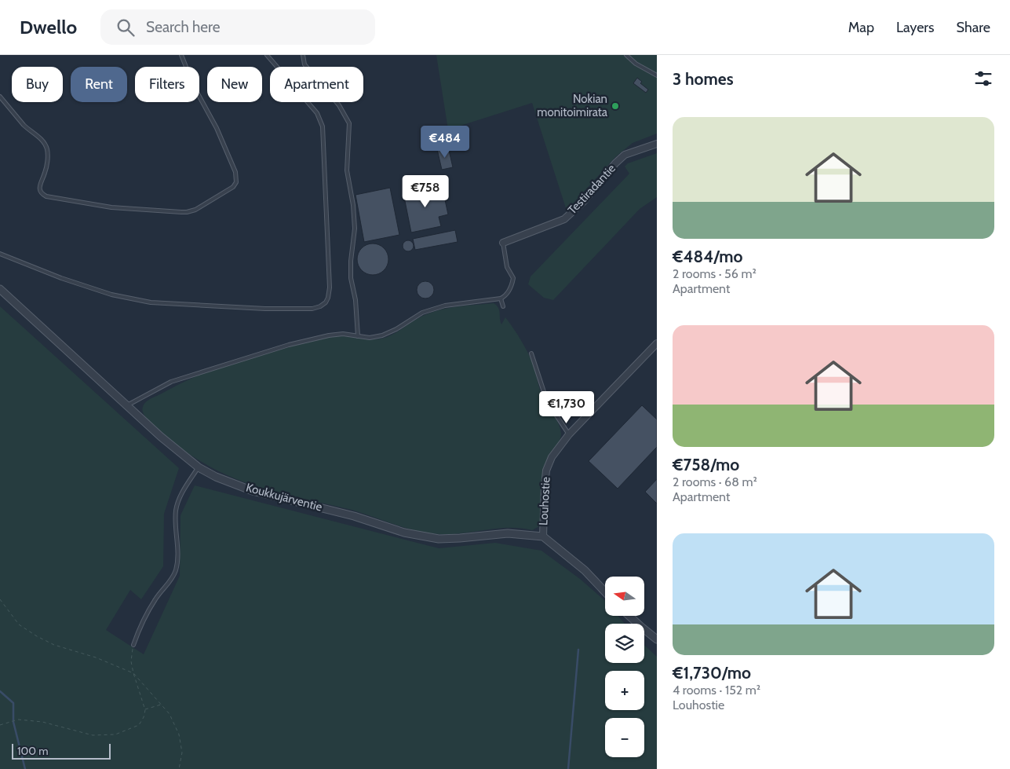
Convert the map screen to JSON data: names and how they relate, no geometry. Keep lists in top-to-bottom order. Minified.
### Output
{"streets":{"street":["Testiradantie","Koukkujärventie","Louhostie"]},"crossings":[["Koukkujärventie","Louhostie"]],"places":["Nokian monitoimirata"],"scale_bar":"100 m","north":"left","page":{"header":"Dwello","search":"Search here","nav":["Map","Layers","Share"],"heading":"3 homes","chip":["Buy","Rent","Filters","New","Apartment"],"list":[{"name":"€484/mo","note":"2 rooms · 56 m² · Apartment"},{"name":"€758/mo","note":"2 rooms · 68 m² · Apartment"},{"name":"€1,730/mo","note":"4 rooms · 152 m² · Louhostie"}],"price":["€484","€758","€1,730"],"map_buttons":["+","−"],"scale":"100 m"}}
